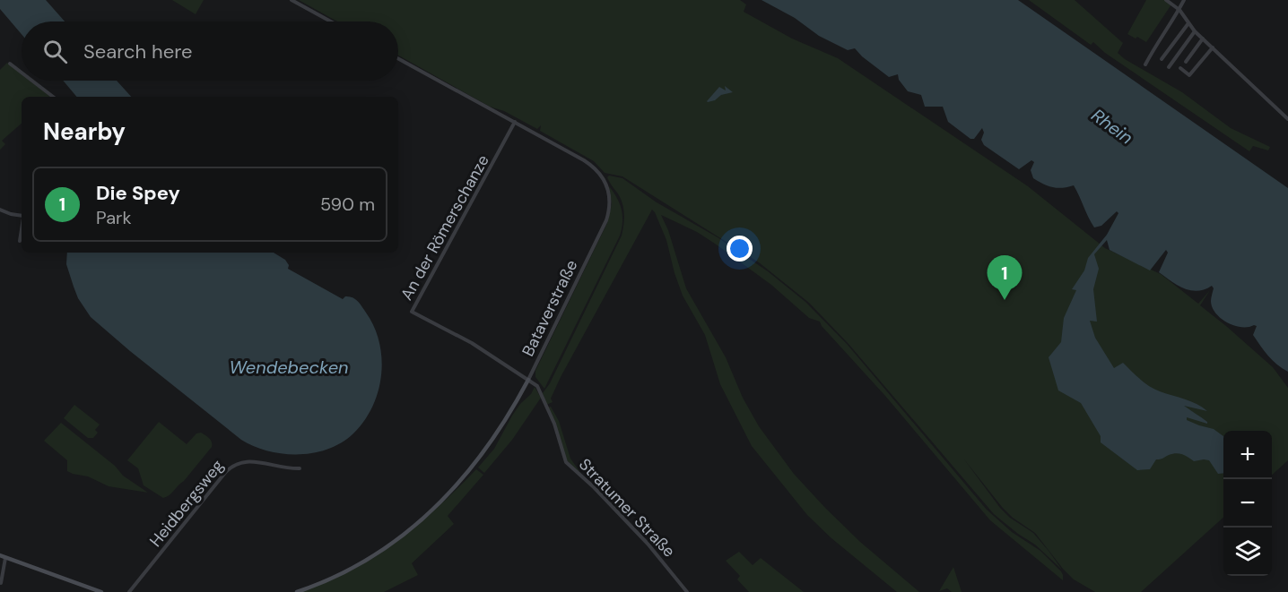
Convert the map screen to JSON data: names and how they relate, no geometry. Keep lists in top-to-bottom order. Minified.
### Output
{"streets":{"street":["An der Römerschanze","Bataverstraße","Heidbergsweg","Stratumer Straße"]},"crossings":[["An der Römerschanze","Bataverstraße"],["An der Römerschanze","Stratumer Straße"],["Bataverstraße","Stratumer Straße"]],"water":["Rhein","Wendebecken"],"page":{"search":"Search here","heading":"Nearby","list":[{"mark":"1","name":"Die Spey","note":"Park","value":"590 m"}],"pins":"1","map_buttons":["+","−"]}}
